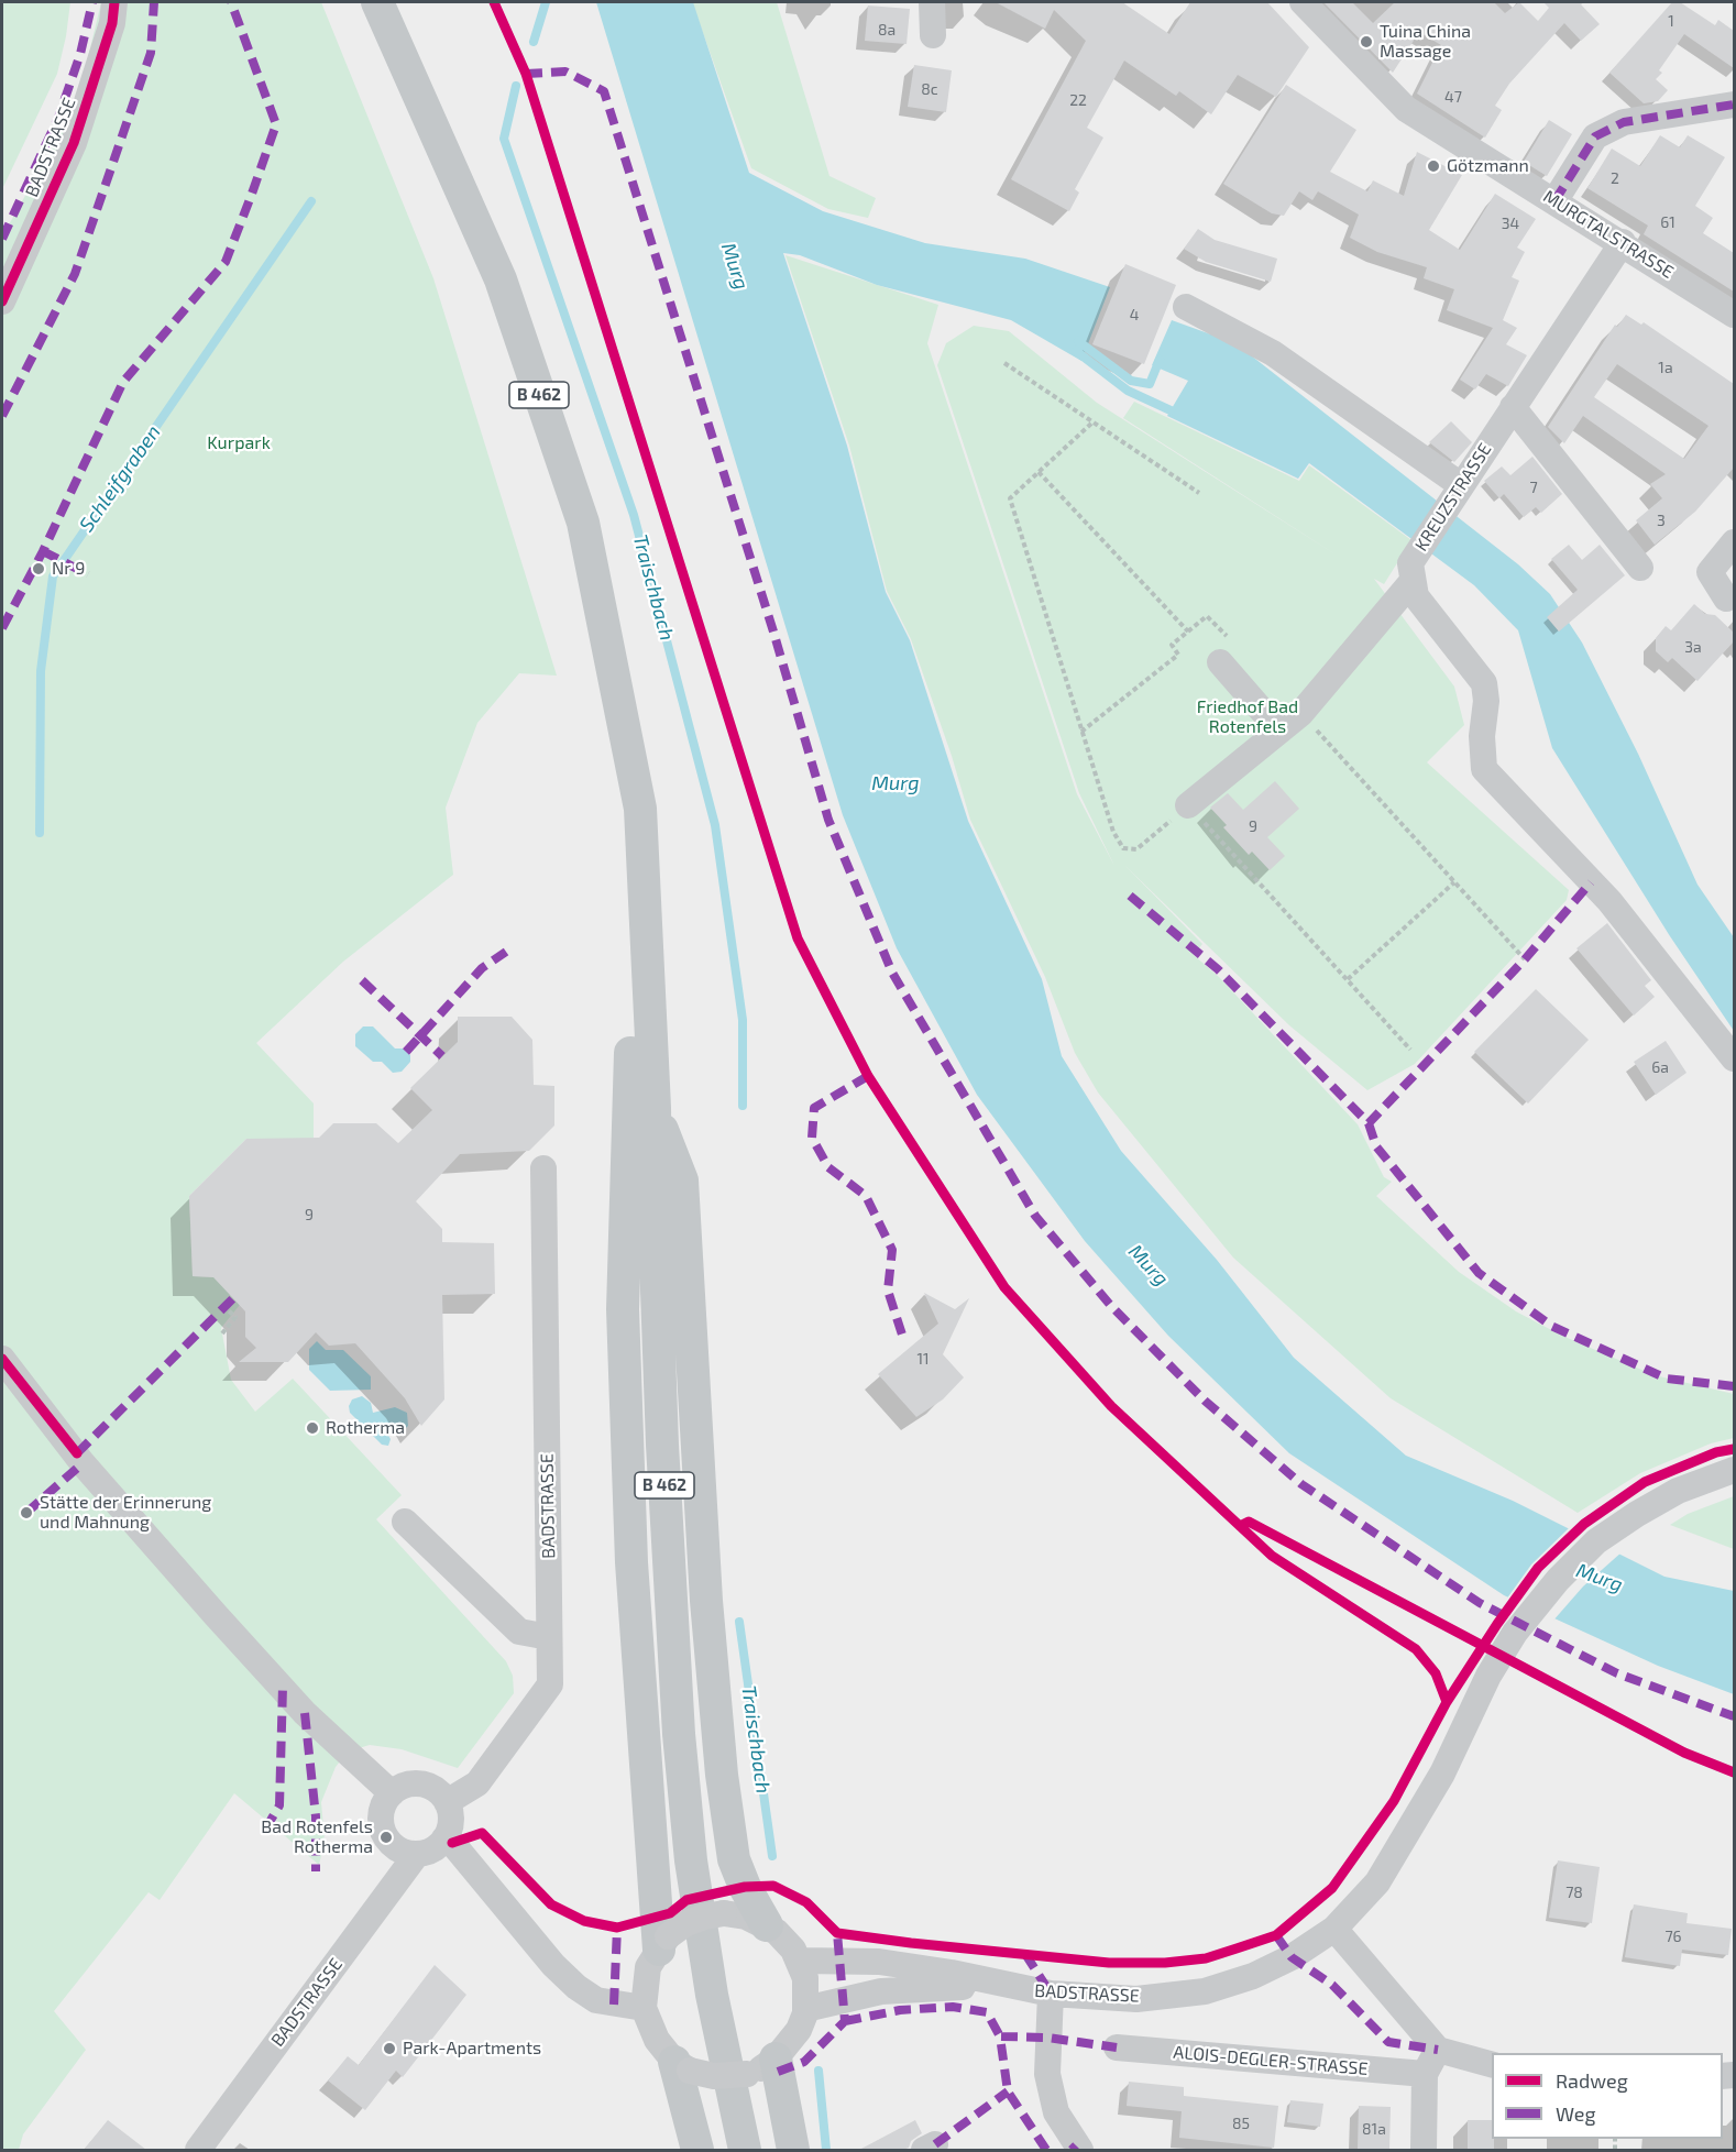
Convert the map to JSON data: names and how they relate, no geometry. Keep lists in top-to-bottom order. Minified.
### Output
{"streets":{"main road":["B 462"],"street":["BADSTRASSE","MURGTALSTRASSE","KREUZSTRASSE","ALOIS-DEGLER-STRASSE"]},"crossings":[["MURGTALSTRASSE","KREUZSTRASSE"]],"water":["Murg","Schleifgraben","Traischbach"],"parks":["Kurpark","Friedhof Bad Rotenfels"],"places":["Tuina China Massage","Götzmann","Nr 9","Rotherma","Stätte der Erinnerung und Mahnung","Bad Rotenfels Rotherma","Park-Apartments"],"house_numbers":["1","8a","8c","47","22","2","61","34","4","1a","7","3","3a","9","6a","9","11","78","76","85","81a"],"legend":["Radweg","Weg"]}
